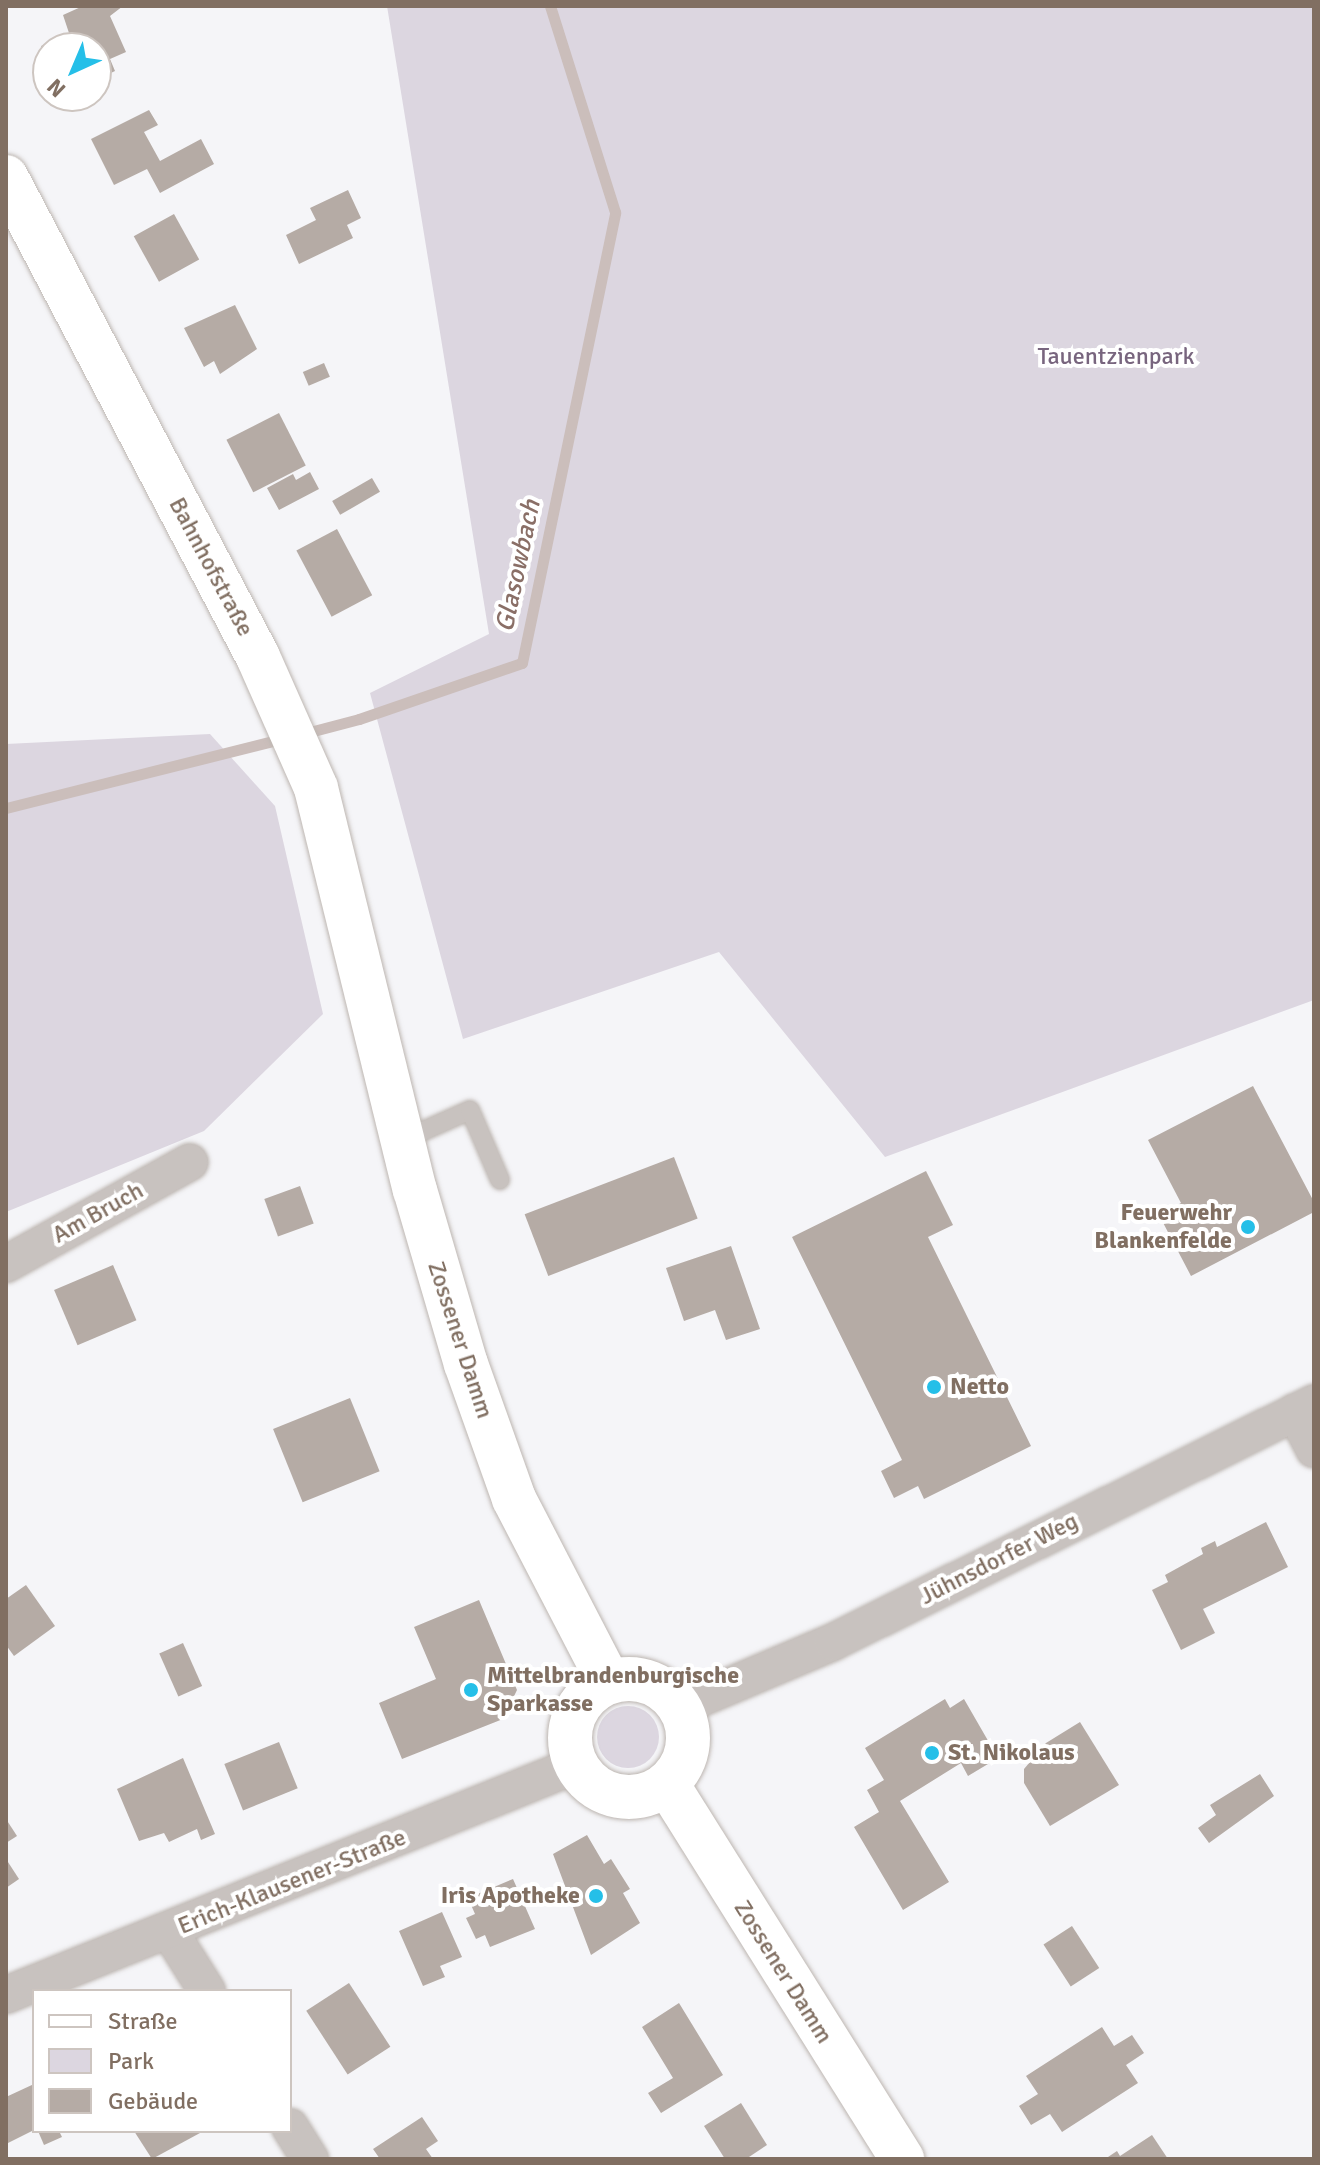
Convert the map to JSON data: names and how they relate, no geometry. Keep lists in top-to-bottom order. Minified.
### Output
{"streets":{"main road":["Bahnhofstraße","Zossener Damm"],"street":["Am Bruch","Jühnsdorfer Weg","Erich-Klausener-Straße"]},"crossings":[["Bahnhofstraße","Zossener Damm"],["Zossener Damm","Jühnsdorfer Weg"],["Zossener Damm","Erich-Klausener-Straße"],["Jühnsdorfer Weg","Erich-Klausener-Straße"]],"water":["Glasowbach"],"parks":["Tauentzienpark"],"places":["Feuerwehr Blankenfelde","Netto","Mittelbrandenburgische Sparkasse","St. Nikolaus","Iris Apotheke"],"legend":["Straße","Park","Gebäude"],"north":"bottom left"}
